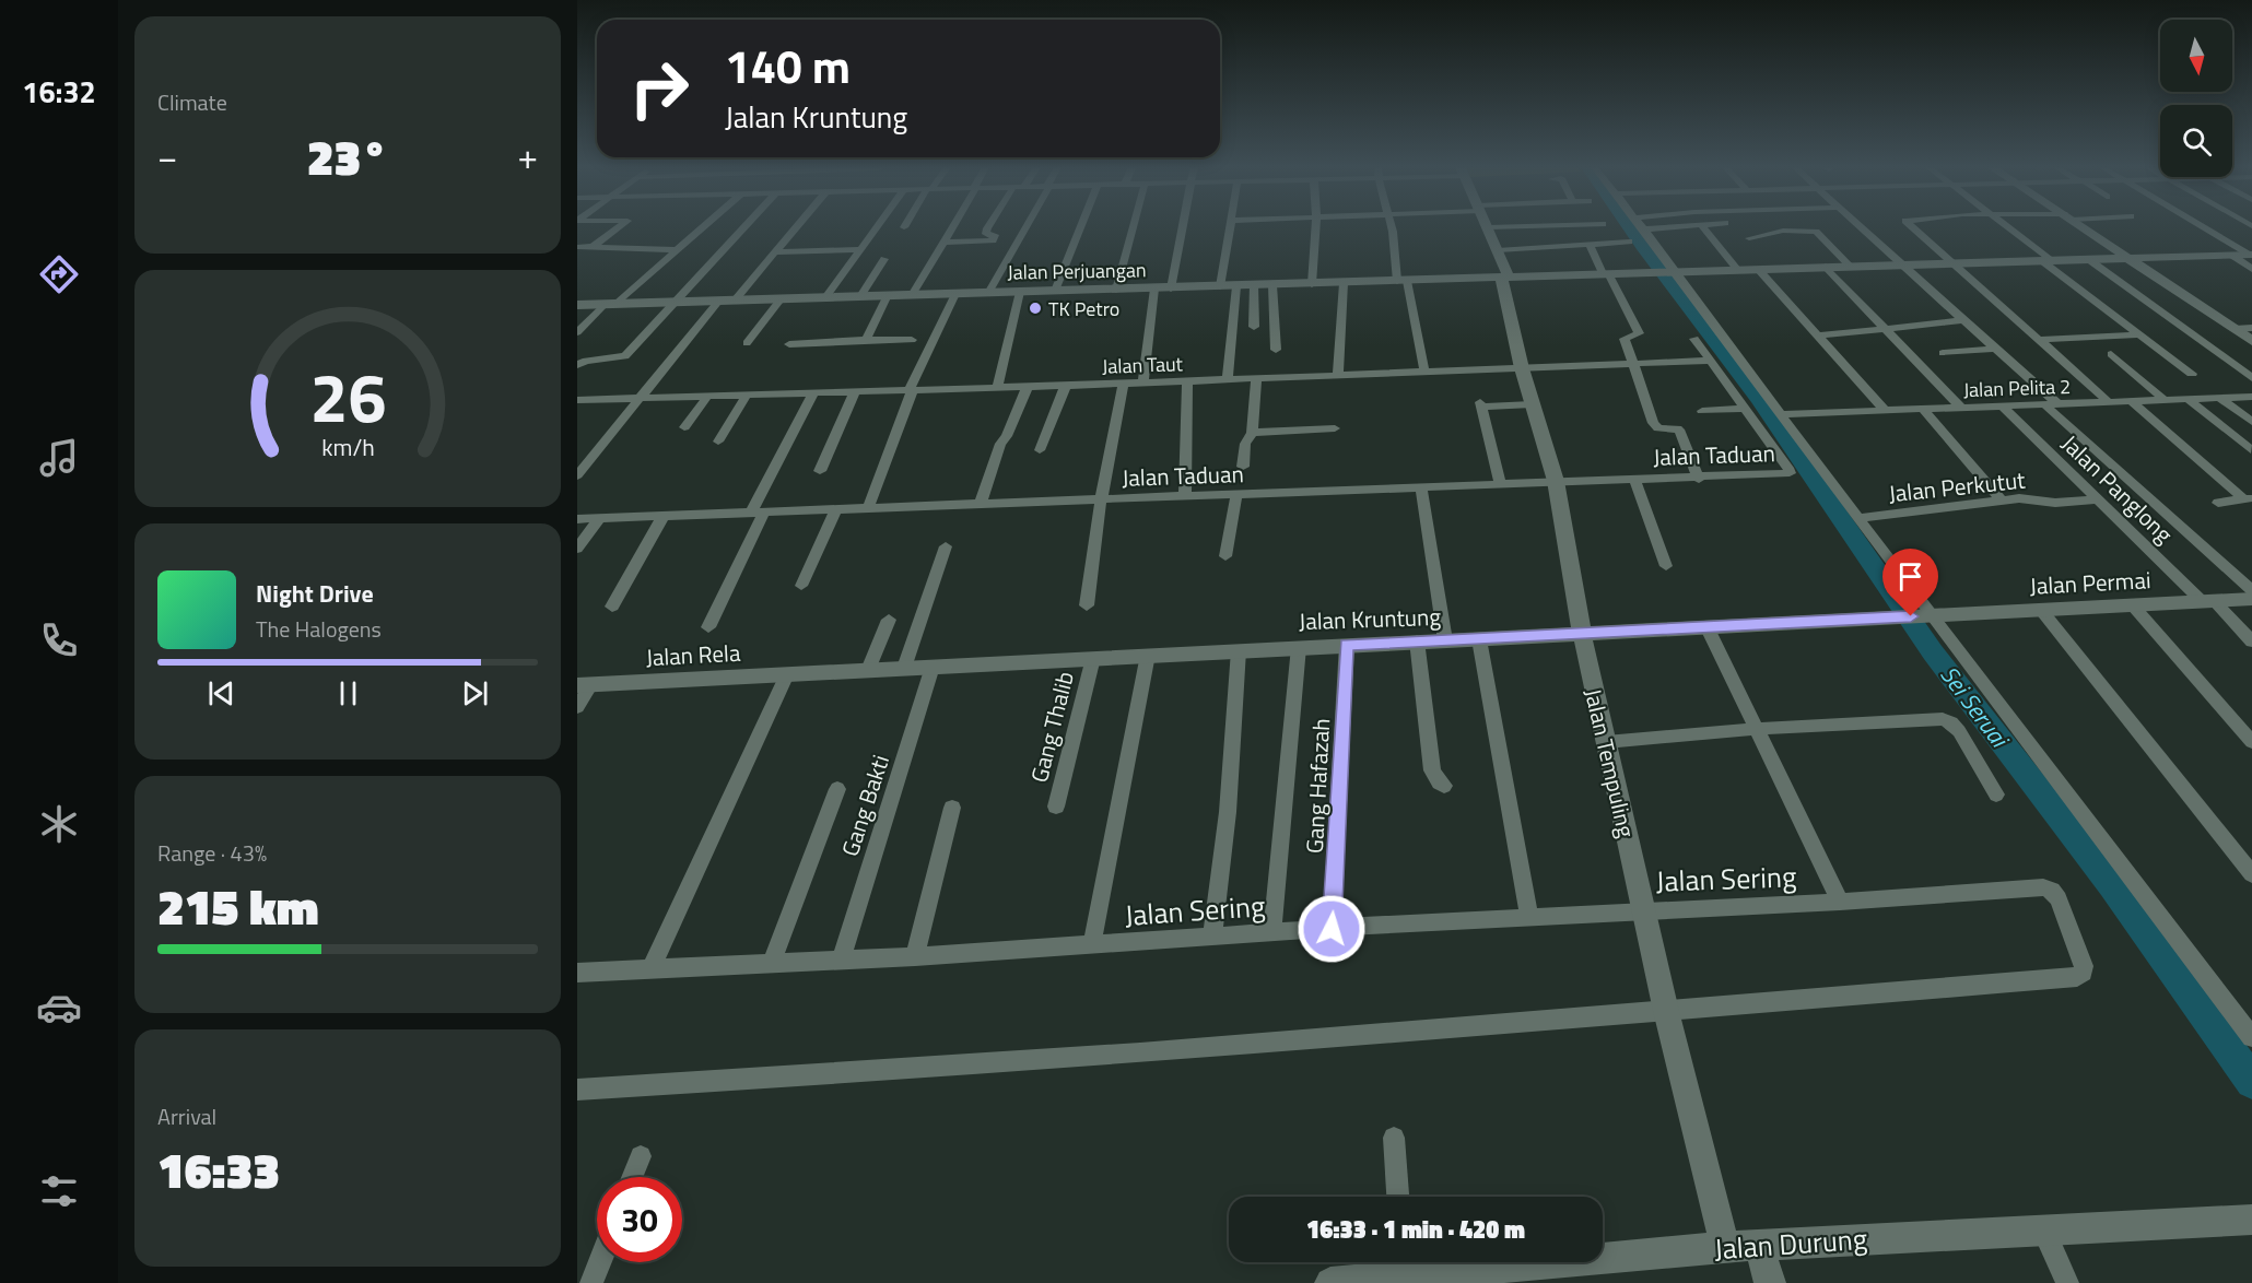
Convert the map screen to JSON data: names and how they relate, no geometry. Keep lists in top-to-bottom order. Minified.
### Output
{"streets":{"street":["Jalan Perjuangan","Jalan Taut","Jalan Pelita 2","Jalan Taduan","Jalan Perkutut","Jalan Panglong","Jalan Permai","Jalan Kruntung","Jalan Rela","Gang Thalib","Jalan Tempuling","Gang Hafazah","Gang Bakti","Jalan Sering","Jalan Durung"]},"crossings":[["Jalan Perjuangan","Jalan Tempuling"],["Jalan Taut","Jalan Tempuling"],["Jalan Pelita 2","Jalan Panglong"],["Jalan Taduan","Jalan Tempuling"],["Jalan Perkutut","Jalan Panglong"],["Jalan Panglong","Jalan Permai"],["Jalan Permai","Jalan Kruntung"],["Jalan Kruntung","Jalan Rela"],["Jalan Kruntung","Gang Thalib"],["Jalan Kruntung","Jalan Tempuling"],["Jalan Kruntung","Gang Hafazah"],["Jalan Kruntung","Gang Bakti"],["Jalan Tempuling","Jalan Sering"],["Jalan Tempuling","Jalan Durung"],["Gang Hafazah","Jalan Sering"],["Gang Bakti","Jalan Sering"]],"water":["Sei Seruai"],"places":["TK Petro"],"north":"bottom","page":{"tabs":"16:32","tile":["Climate",["Range · 43%","215 km"],["Arrival","16:33"]],"turn":["140 m","Jalan Kruntung"],"heat":["−","23°","+"],"song":["Night Drive","The Halogens"],"limit":"30","trip":"16:33 · 1 min · 420 m","gauge":["26","km/h"]}}
